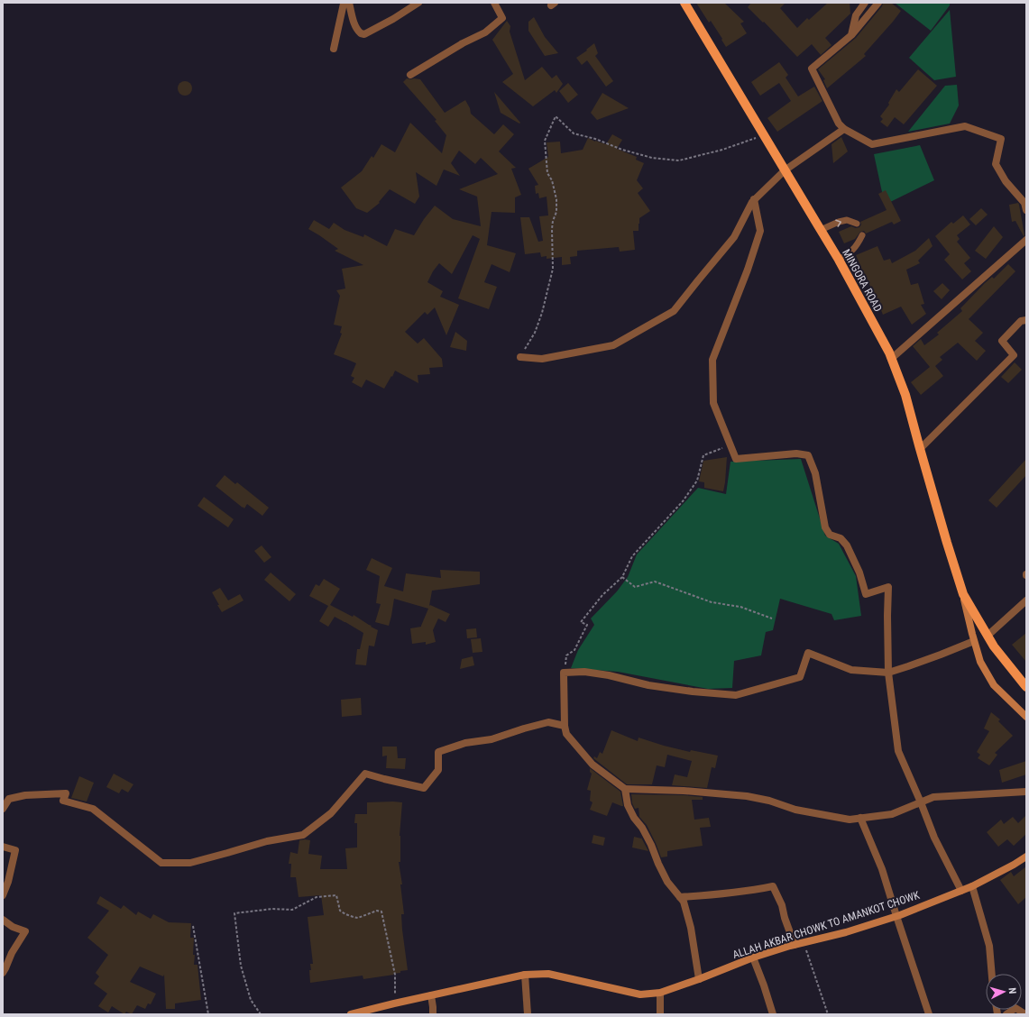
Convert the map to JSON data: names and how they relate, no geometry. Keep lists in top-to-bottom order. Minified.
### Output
{"streets":{"main road":["MINGORA ROAD","ALLAH AKBAR CHOWK TO AMANKOT CHOWK"]},"north":"right"}
